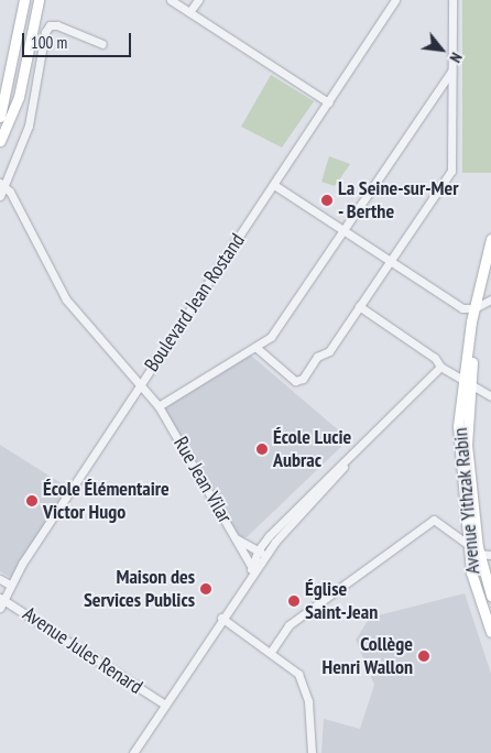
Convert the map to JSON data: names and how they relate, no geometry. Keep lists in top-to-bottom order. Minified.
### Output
{"streets":{"main road":["Avenue Yithzak Rabin"],"street":["Boulevard Jean Rostand","Rue Jean Vilar","Avenue Jules Renard"]},"crossings":[["Boulevard Jean Rostand","Rue Jean Vilar"],["Boulevard Jean Rostand","Avenue Jules Renard"]],"places":["La Seine-sur-Mer - Berthe","École Lucie Aubrac","École Élémentaire Victor Hugo","Maison des Services Publics","Église Saint-Jean","Collège Henri Wallon"],"scale_bar":"100 m","north":"bottom right"}
